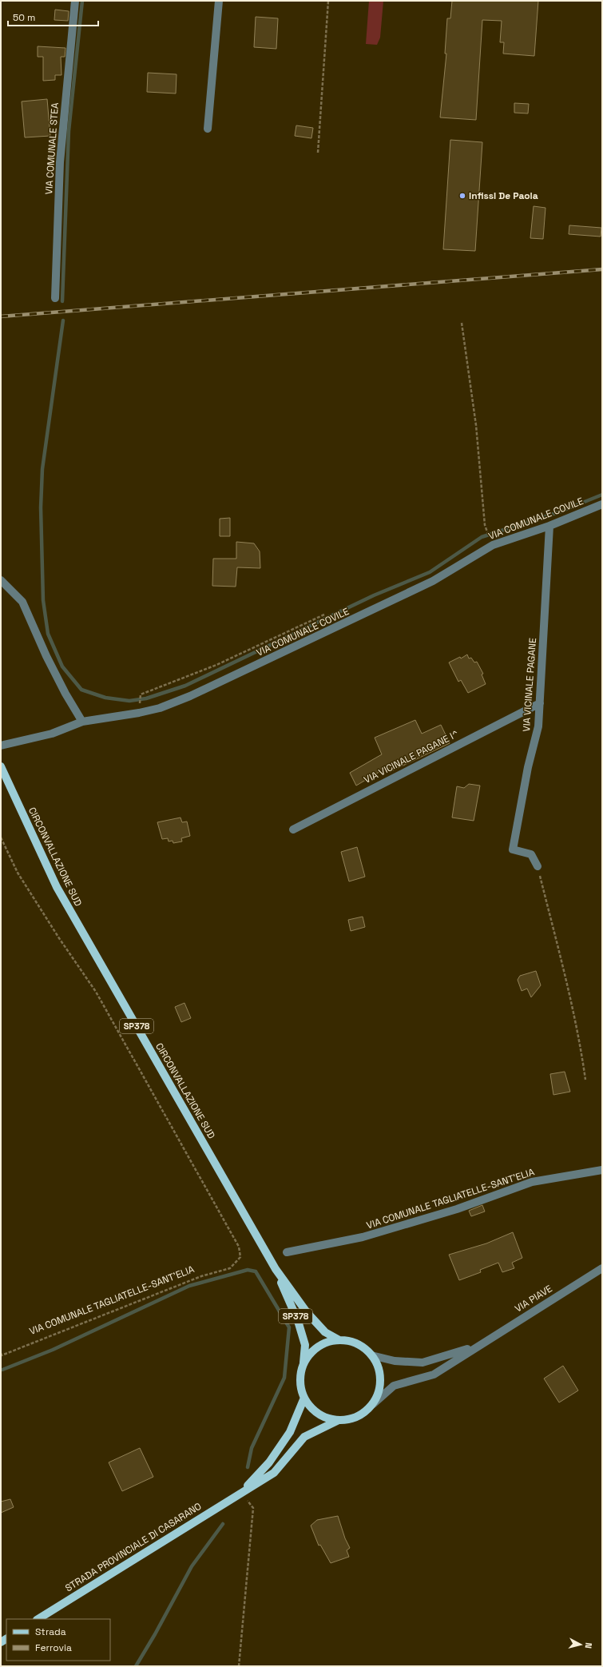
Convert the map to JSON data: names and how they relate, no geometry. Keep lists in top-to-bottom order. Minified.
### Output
{"streets":{"main road":["CIRCONVALLAZIONE SUD","SP378","STRADA PROVINCIALE DI CASARANO"],"street":["VIA COMUNALE STEA","VIA COMUNALE COVILE","VIA VICINALE PAGANE","VIA VICINALE PAGANE I^","VIA COMUNALE TAGLIATELLE-SANT'ELIA","VIA PIAVE"]},"crossings":[["VIA COMUNALE COVILE","VIA VICINALE PAGANE"],["VIA VICINALE PAGANE","VIA VICINALE PAGANE I^"],["CIRCONVALLAZIONE SUD","SP378"],["CIRCONVALLAZIONE SUD","VIA PIAVE"],["CIRCONVALLAZIONE SUD","STRADA PROVINCIALE DI CASARANO"],["SP378","VIA PIAVE"],["SP378","STRADA PROVINCIALE DI CASARANO"],["VIA PIAVE","STRADA PROVINCIALE DI CASARANO"]],"places":["Infissi De Paola"],"legend":["Strada","Ferrovia"],"scale_bar":"50 m","north":"right"}
